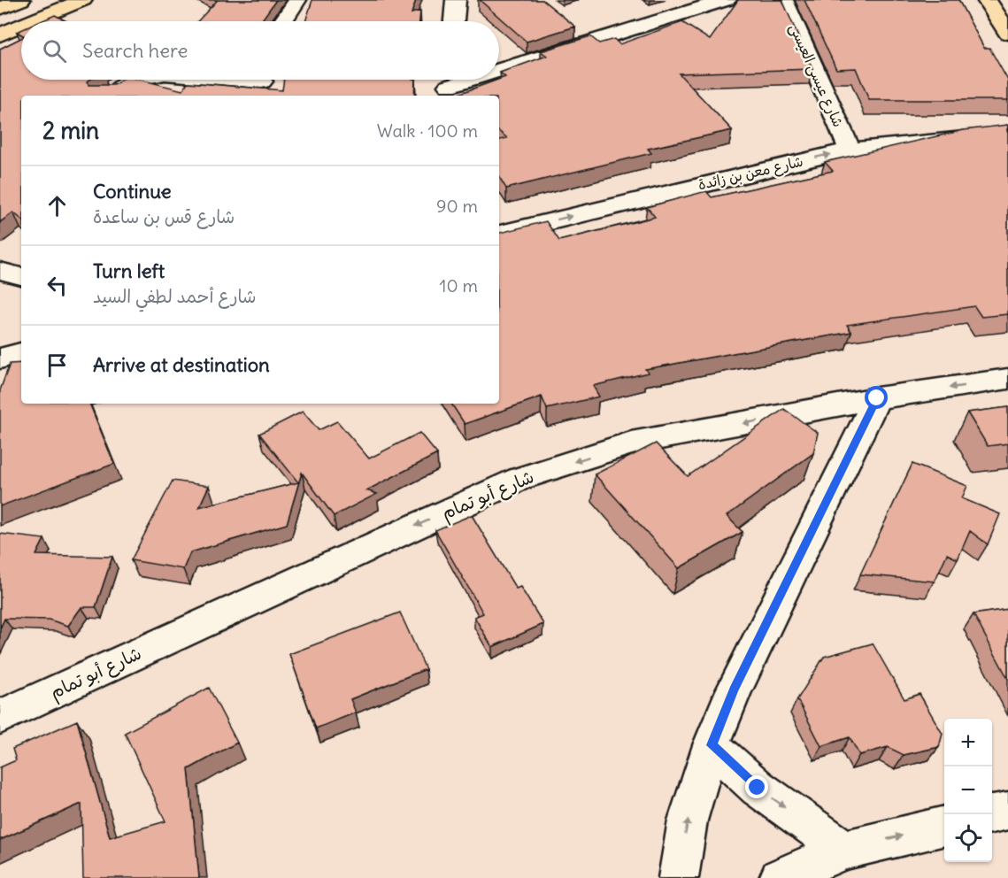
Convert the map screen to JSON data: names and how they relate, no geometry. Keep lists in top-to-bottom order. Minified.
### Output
{"streets":{"street":["شارع عيسى العيسى","شارع معن بن زائدة","شارع أبو تمام"]},"crossings":[["شارع عيسى العيسى","شارع معن بن زائدة"]],"one_way":["شارع أبو تمام"],"page":{"search":"Search here","heading":["2 min","Walk · 100 m"],"list":[["Continue","شارع قس بن ساعدة","90 m"],["Turn left","شارع أحمد لطفي السيد","10 m"],"Arrive at destination"],"map_buttons":["+","−"]}}
